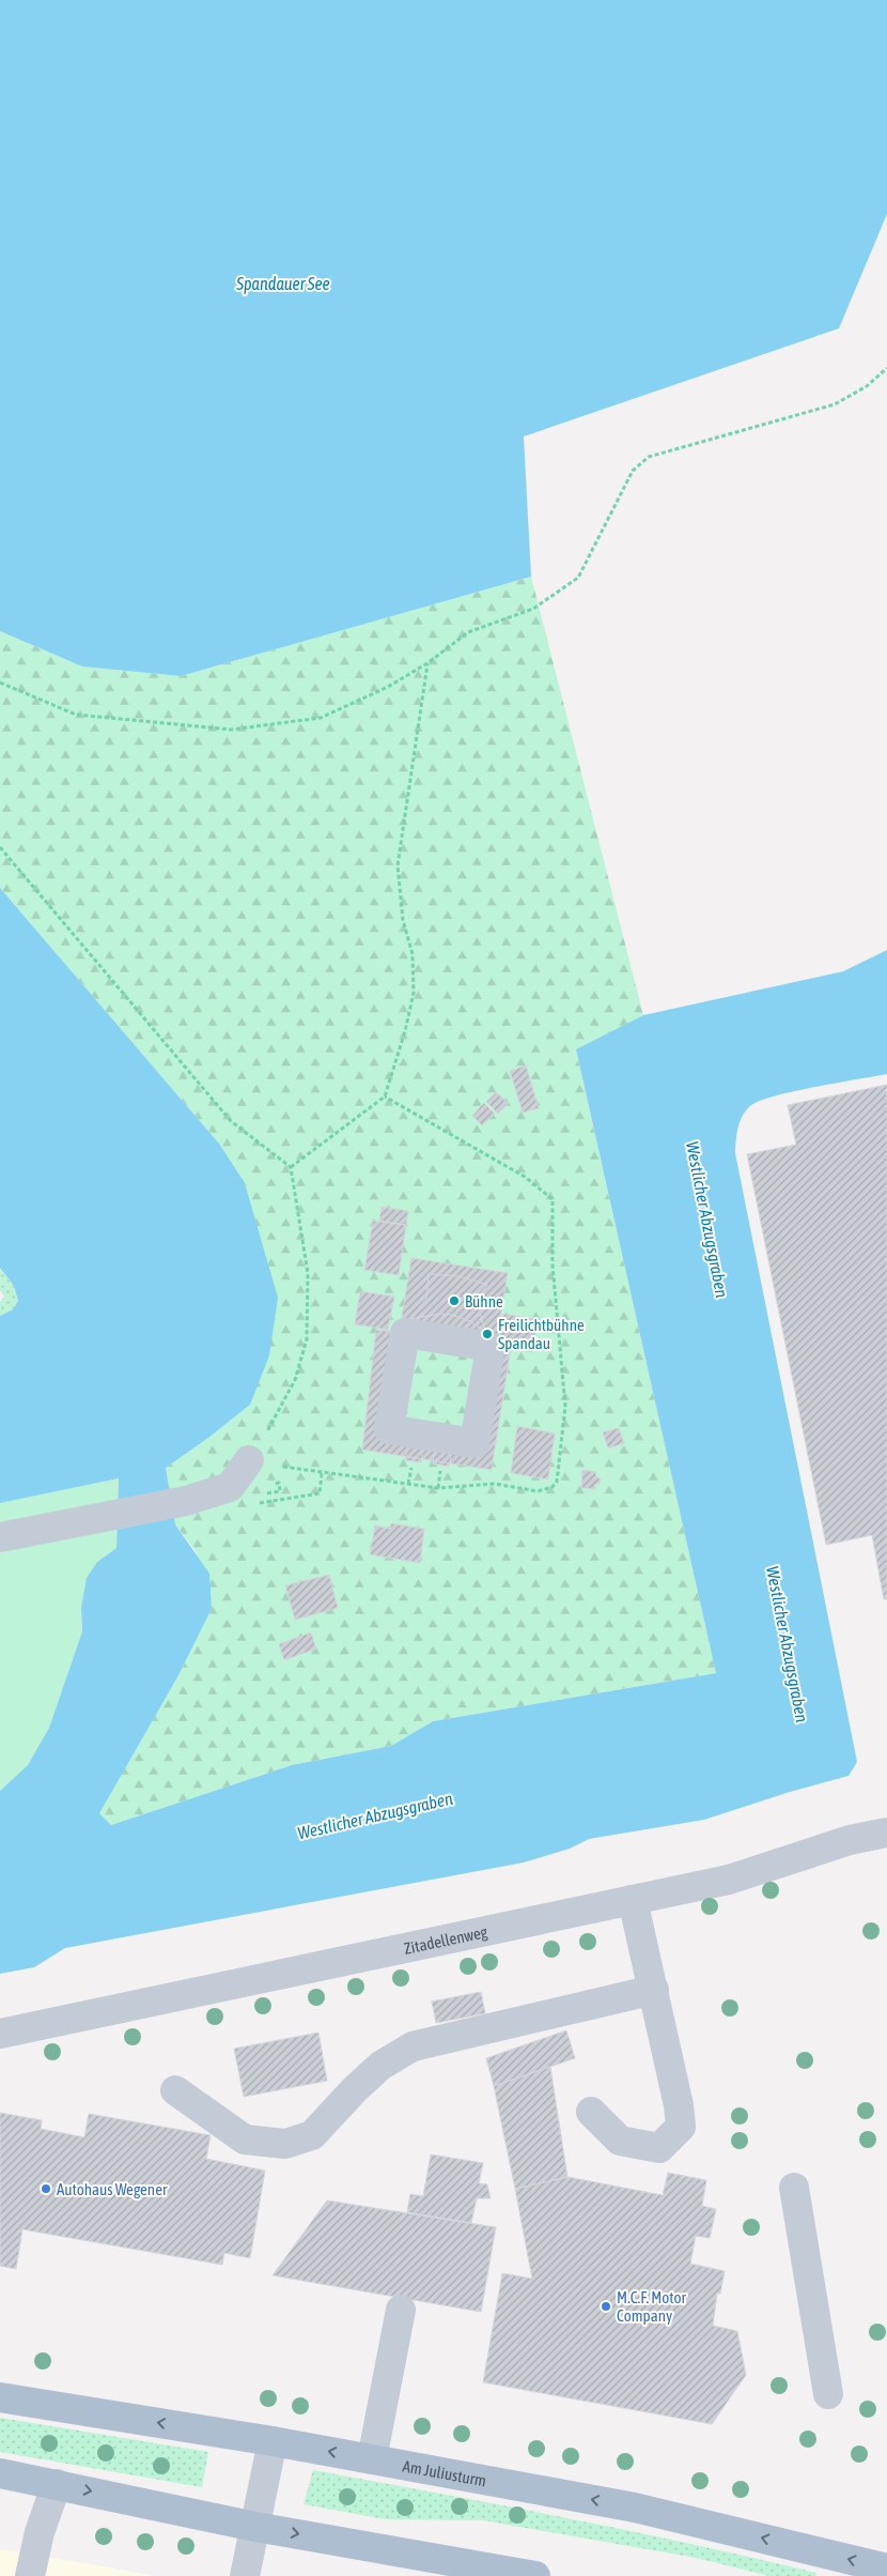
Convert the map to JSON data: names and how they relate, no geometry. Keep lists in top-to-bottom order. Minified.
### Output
{"streets":{"main road":["Am Juliusturm"],"street":["Zitadellenweg"]},"water":["Spandauer See","Westlicher Abzugsgraben"],"places":["Bühne","Freilichtbühne Spandau","Autohaus Wegener","M.C.F. Motor Company"]}
